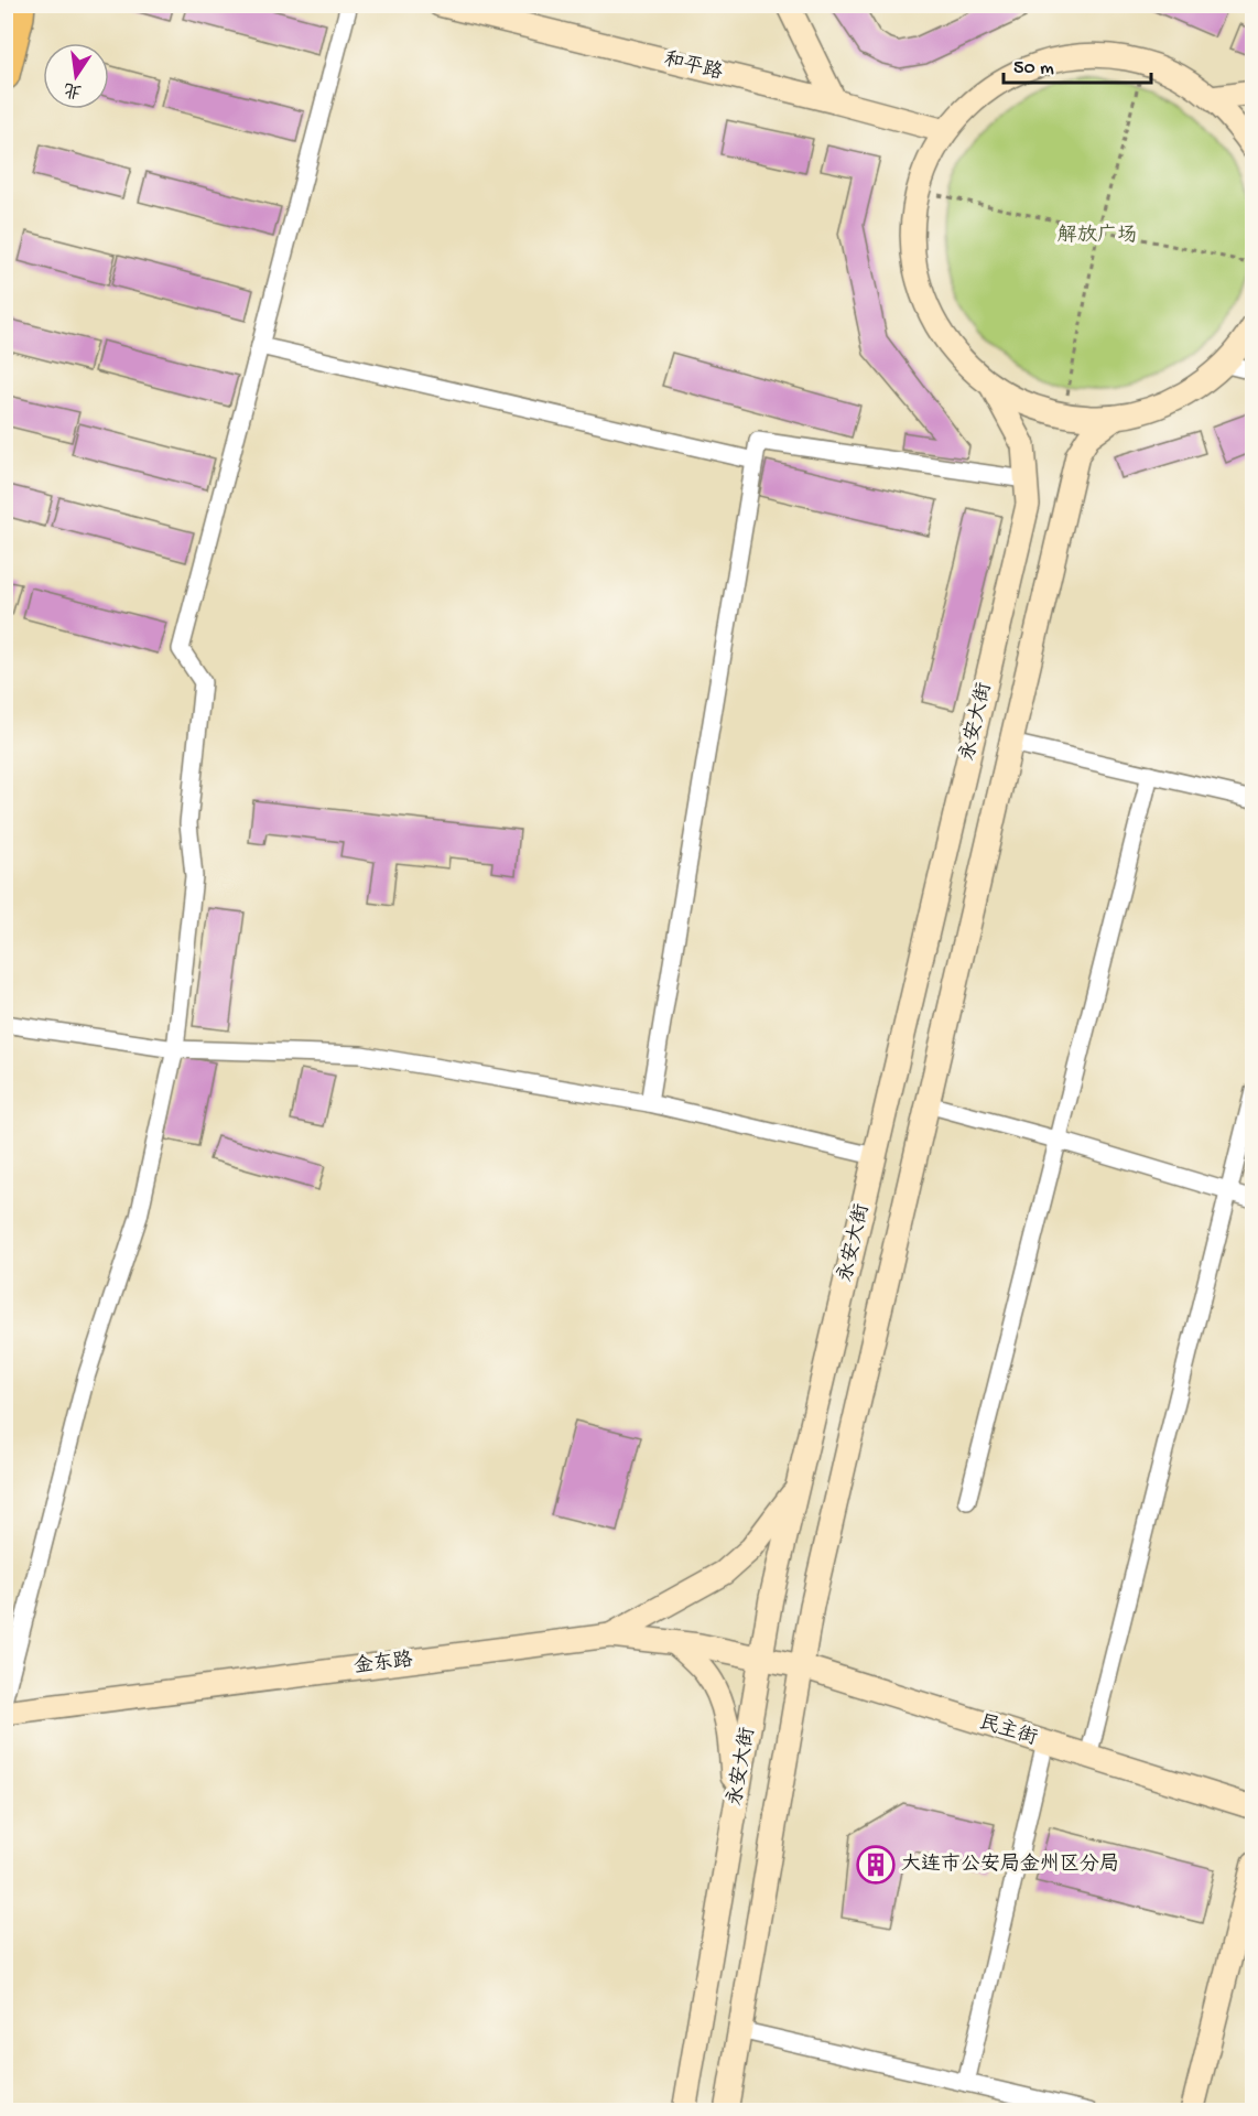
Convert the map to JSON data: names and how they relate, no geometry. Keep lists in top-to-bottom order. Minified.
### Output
{"streets":{"main road":["和平路","永安大街","金东路","民主街"]},"crossings":[["永安大街","金东路"],["永安大街","民主街"],["金东路","民主街"]],"parks":["解放广场"],"places":{"building":["大连市公安局金州区分局"]},"scale_bar":"50 m","north":"bottom"}
